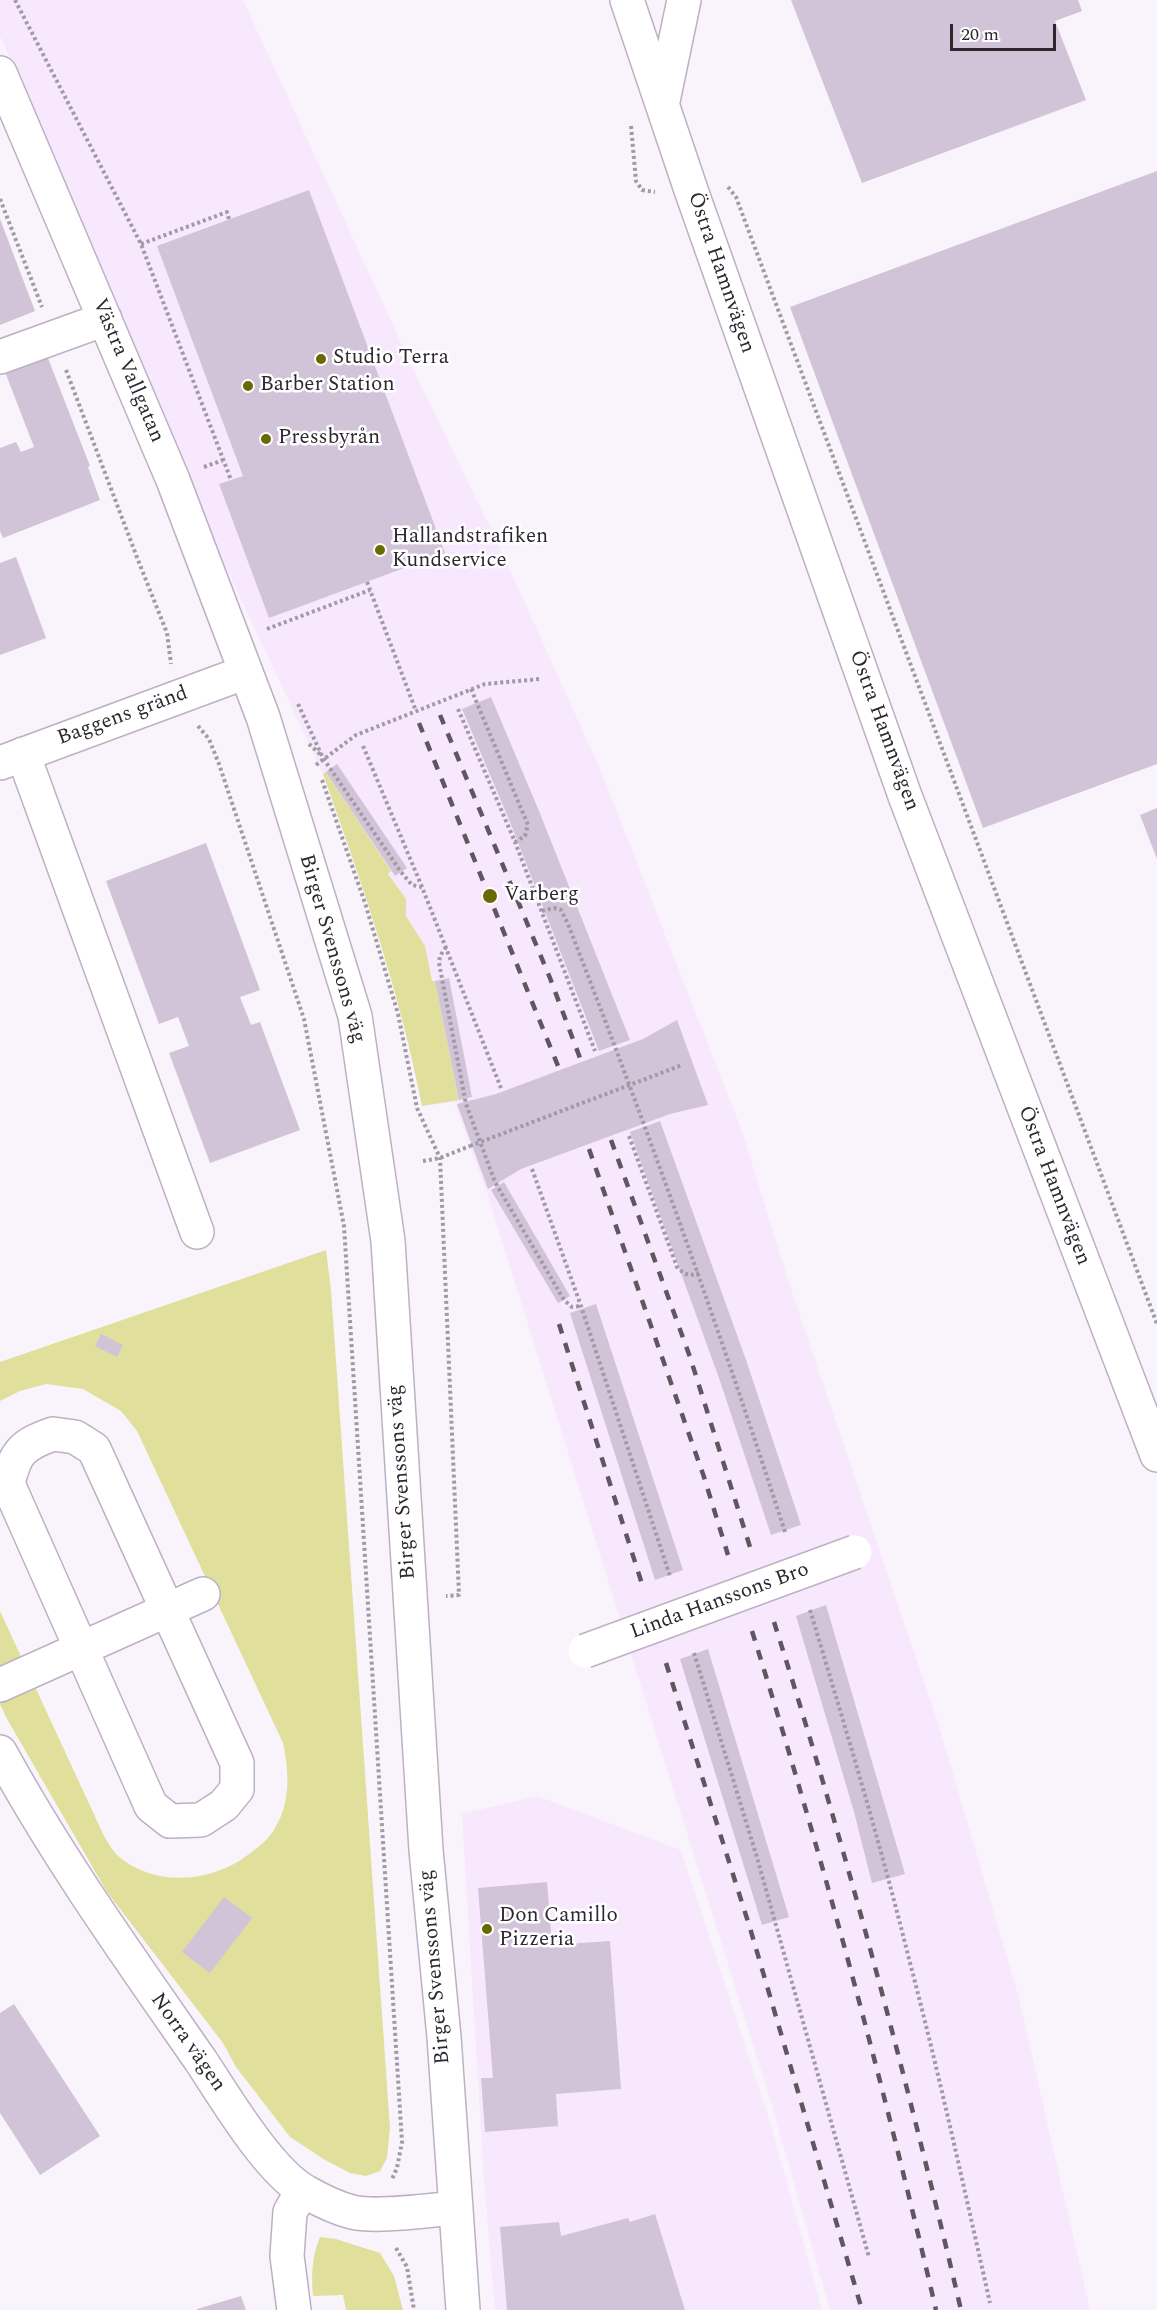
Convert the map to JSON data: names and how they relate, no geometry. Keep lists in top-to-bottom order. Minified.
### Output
{"streets":{"street":["Östra Hamnvägen","Västra Vallgatan","Baggens gränd","Birger Svenssons väg","Linda Hanssons Bro","Norra vägen"]},"crossings":[["Västra Vallgatan","Baggens gränd"],["Västra Vallgatan","Birger Svenssons väg"],["Baggens gränd","Birger Svenssons väg"],["Birger Svenssons väg","Norra vägen"]],"places":["Studio Terra","Barber Station","Pressbyrån","Hallandstrafiken Kundservice","Varberg","Don Camillo Pizzeria"],"scale_bar":"20 m"}
